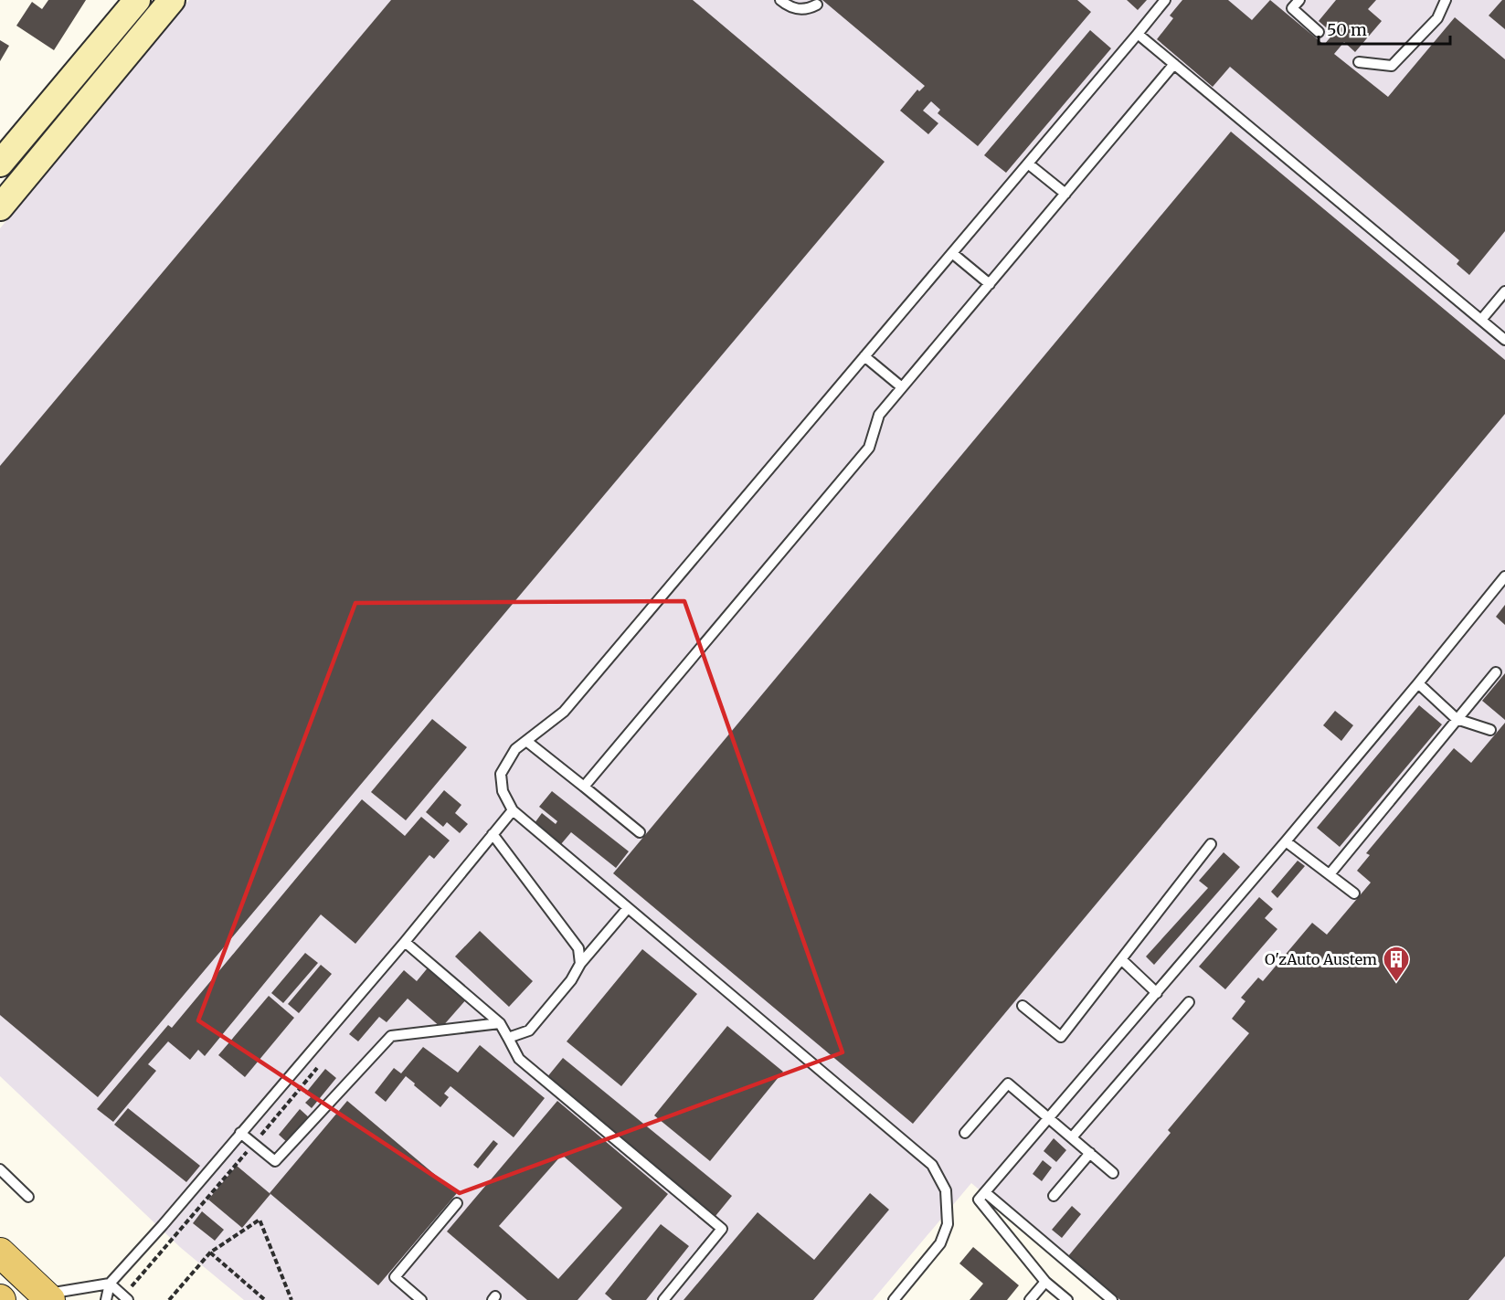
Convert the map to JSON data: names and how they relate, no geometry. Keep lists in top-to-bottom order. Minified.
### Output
{"places":{"building":["O'zAuto Austem"]},"scale_bar":"50 m"}
